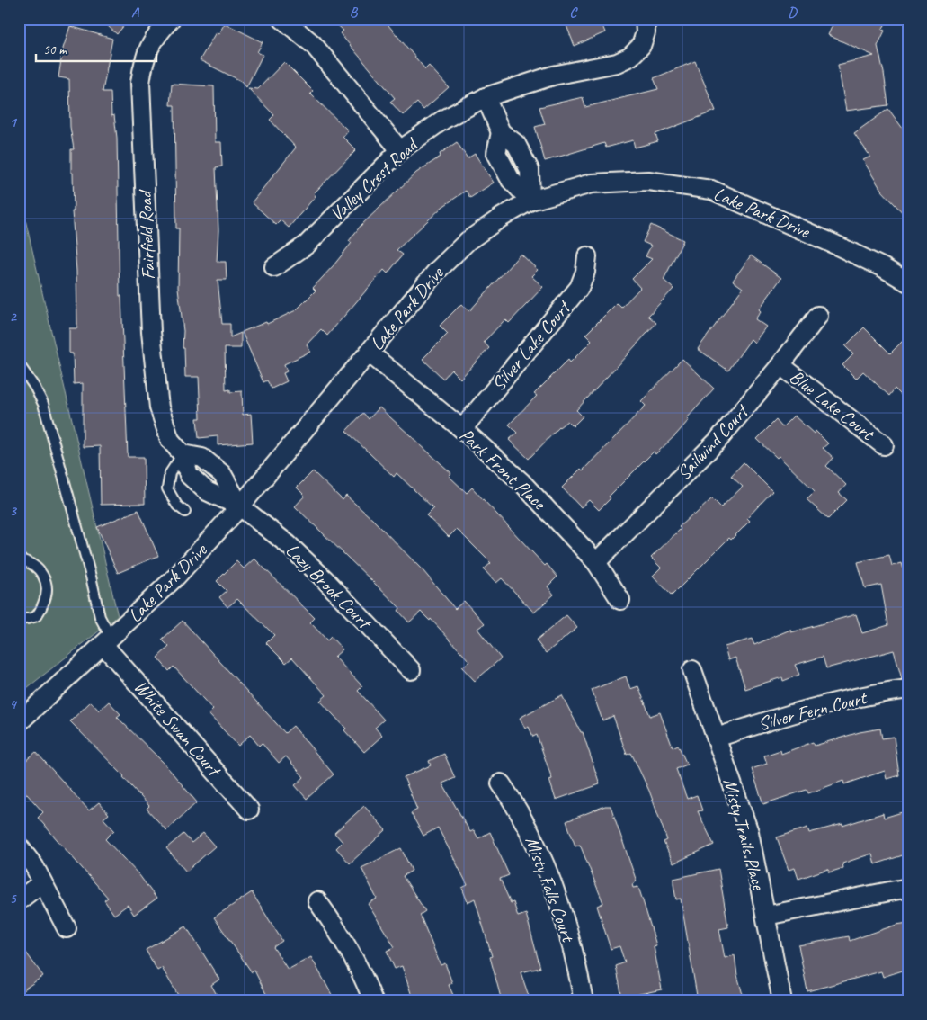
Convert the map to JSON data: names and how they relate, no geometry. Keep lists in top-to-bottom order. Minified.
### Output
{"streets":{"street":["Valley Crest Road","Lake Park Drive","Fairfield Road","Silver Lake Court","Blue Lake Court","Sailwind Court","Park Front Place","Lazy Brook Court","Silver Fern Court","White Swan Court","Misty Trails Place","Misty Falls Court"]},"crossings":[["Lake Park Drive","Park Front Place"],["Lake Park Drive","Lazy Brook Court"],["Lake Park Drive","White Swan Court"],["Silver Lake Court","Park Front Place"],["Blue Lake Court","Sailwind Court"],["Sailwind Court","Park Front Place"],["Silver Fern Court","Misty Trails Place"]],"scale_bar":"50 m","grid":{"columns":["A","B","C","D"],"rows":["1","2","3","4","5"]}}
